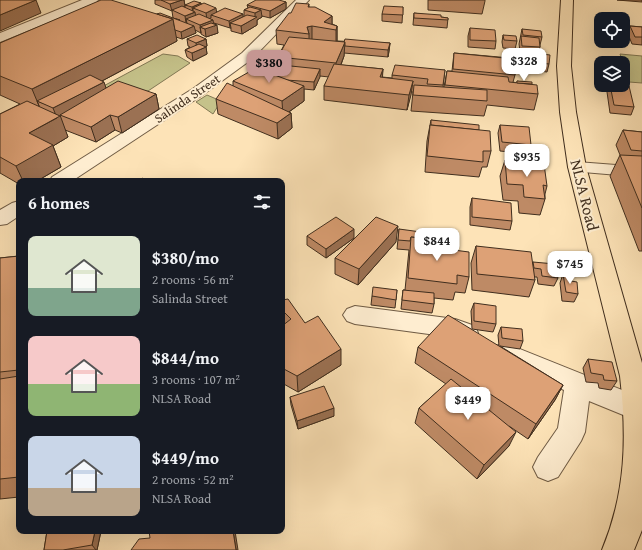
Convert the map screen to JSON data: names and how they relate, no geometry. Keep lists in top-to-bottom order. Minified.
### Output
{"streets":{"main road":["NLSA Road"],"street":["Salinda Street"]},"page":{"price":["$328","$380","$935","$844","$745","$449"],"heading":"6 homes","list":[{"name":"$380/mo","note":"2 rooms · 56 m² · Salinda Street"},{"name":"$844/mo","note":"3 rooms · 107 m² · NLSA Road"},{"name":"$449/mo","note":"2 rooms · 52 m² · NLSA Road"}]}}
